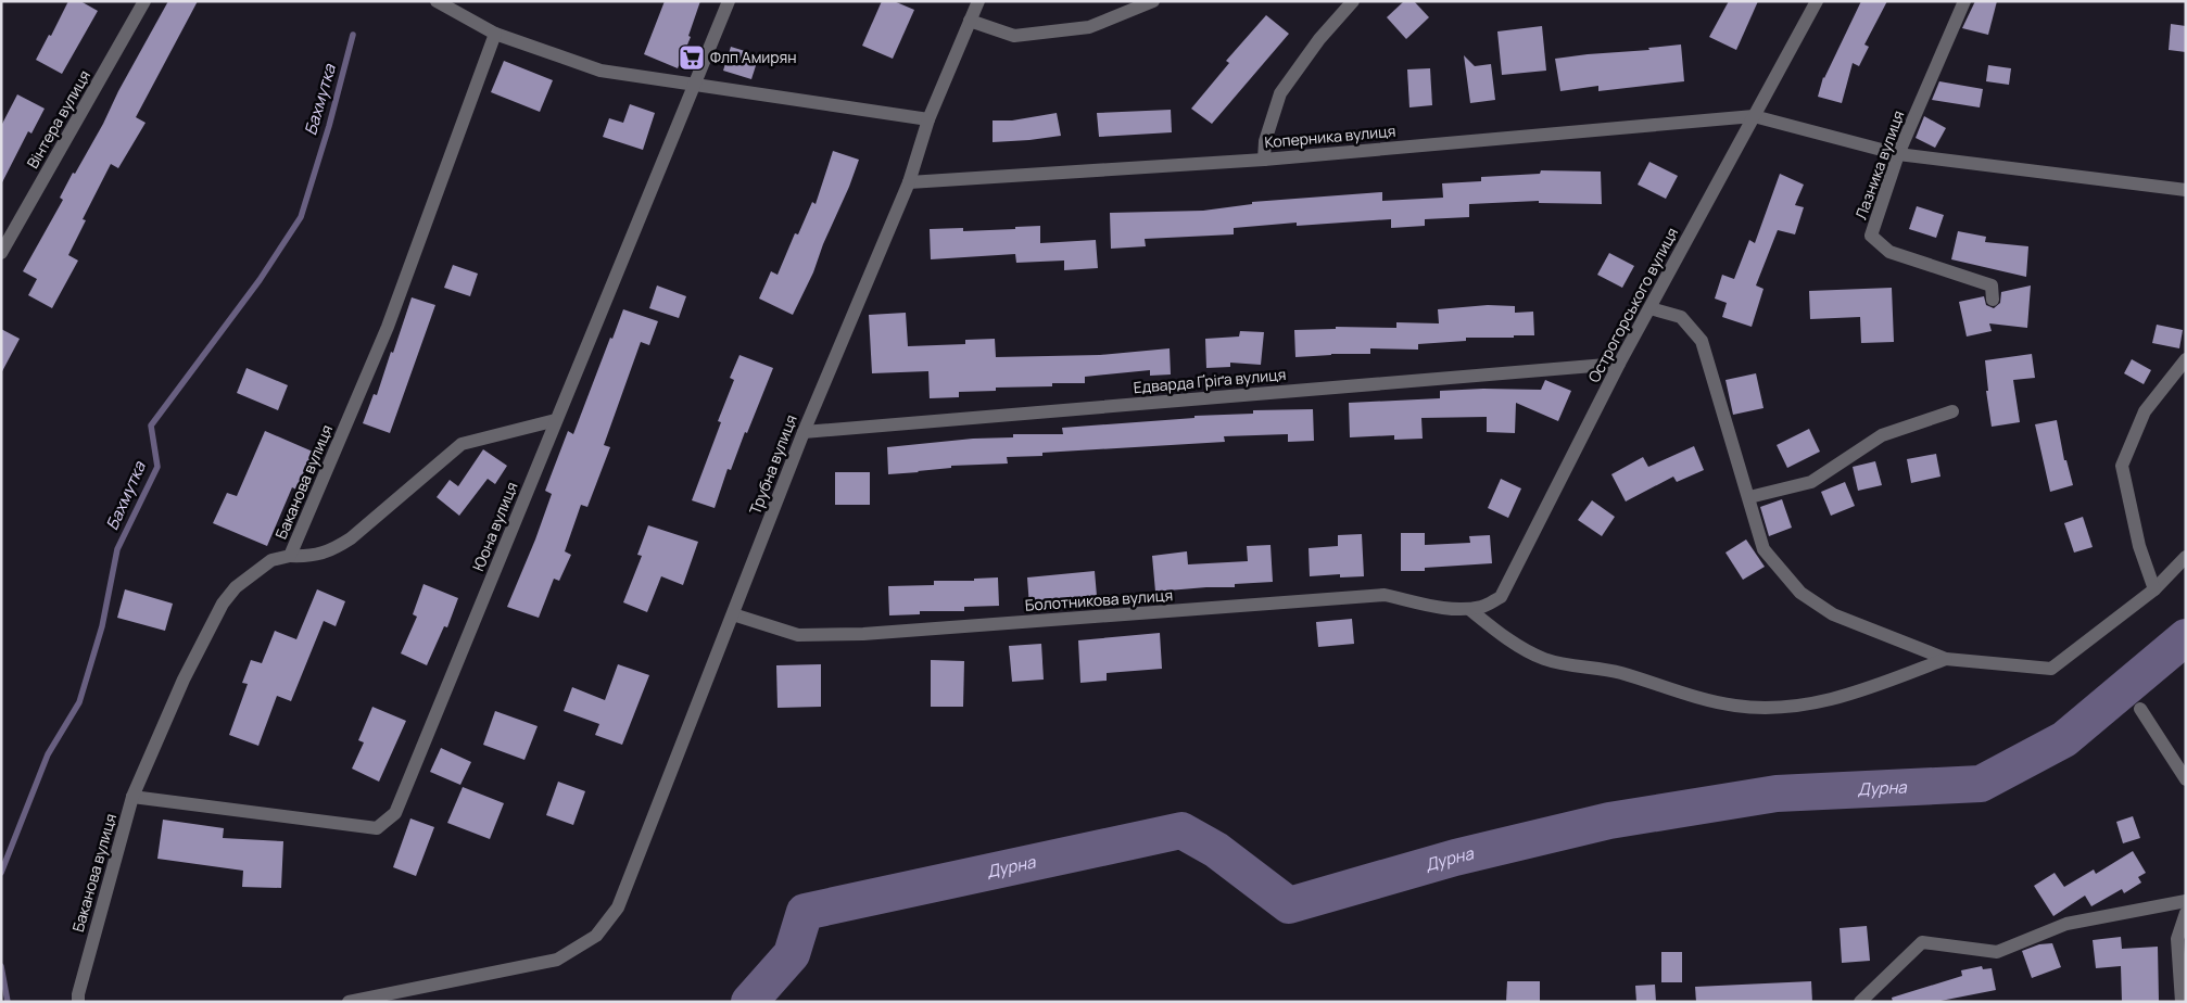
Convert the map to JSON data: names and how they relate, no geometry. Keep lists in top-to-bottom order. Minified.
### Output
{"streets":{"street":["Вінтера вулиця","Коперника вулиця","Лазника вулиця","Острогорського вулиця","Едварда Ґріґа вулиця","Трубна вулиця","Баканова вулиця","Юона вулиця","Болотникова вулиця"]},"crossings":[["Коперника вулиця","Лазника вулиця"],["Коперника вулиця","Острогорського вулиця"],["Коперника вулиця","Трубна вулиця"],["Острогорського вулиця","Едварда Ґріґа вулиця"],["Острогорського вулиця","Болотникова вулиця"],["Едварда Ґріґа вулиця","Трубна вулиця"],["Трубна вулиця","Болотникова вулиця"],["Баканова вулиця","Юона вулиця"]],"water":["Бахмутка","Дурна"],"places":{"supermarket":["Флп Амирян"]}}
